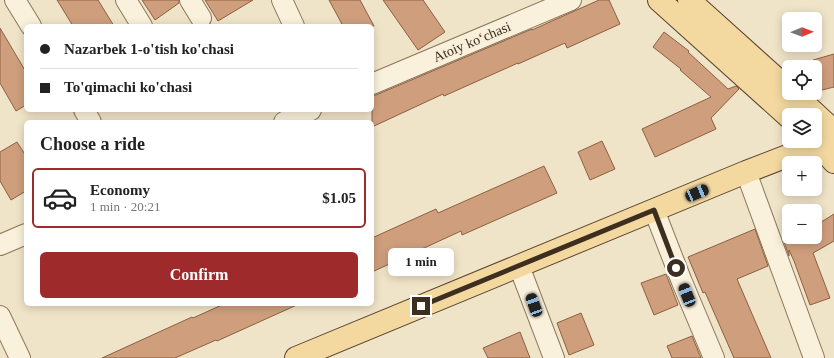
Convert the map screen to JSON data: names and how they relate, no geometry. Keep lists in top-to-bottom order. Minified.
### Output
{"streets":{"street":["Atoiy koʻchasi"]},"north":"right","page":{"map_buttons":["+","−"],"banner":["Nazarbek 1-o'tish ko'chasi","To'qimachi ko'chasi"],"heading":"Choose a ride","list":[{"name":"Economy","note":"1 min · 20:21","value":"$1.05"}],"buttons":"Confirm","bubble":"1 min"}}
